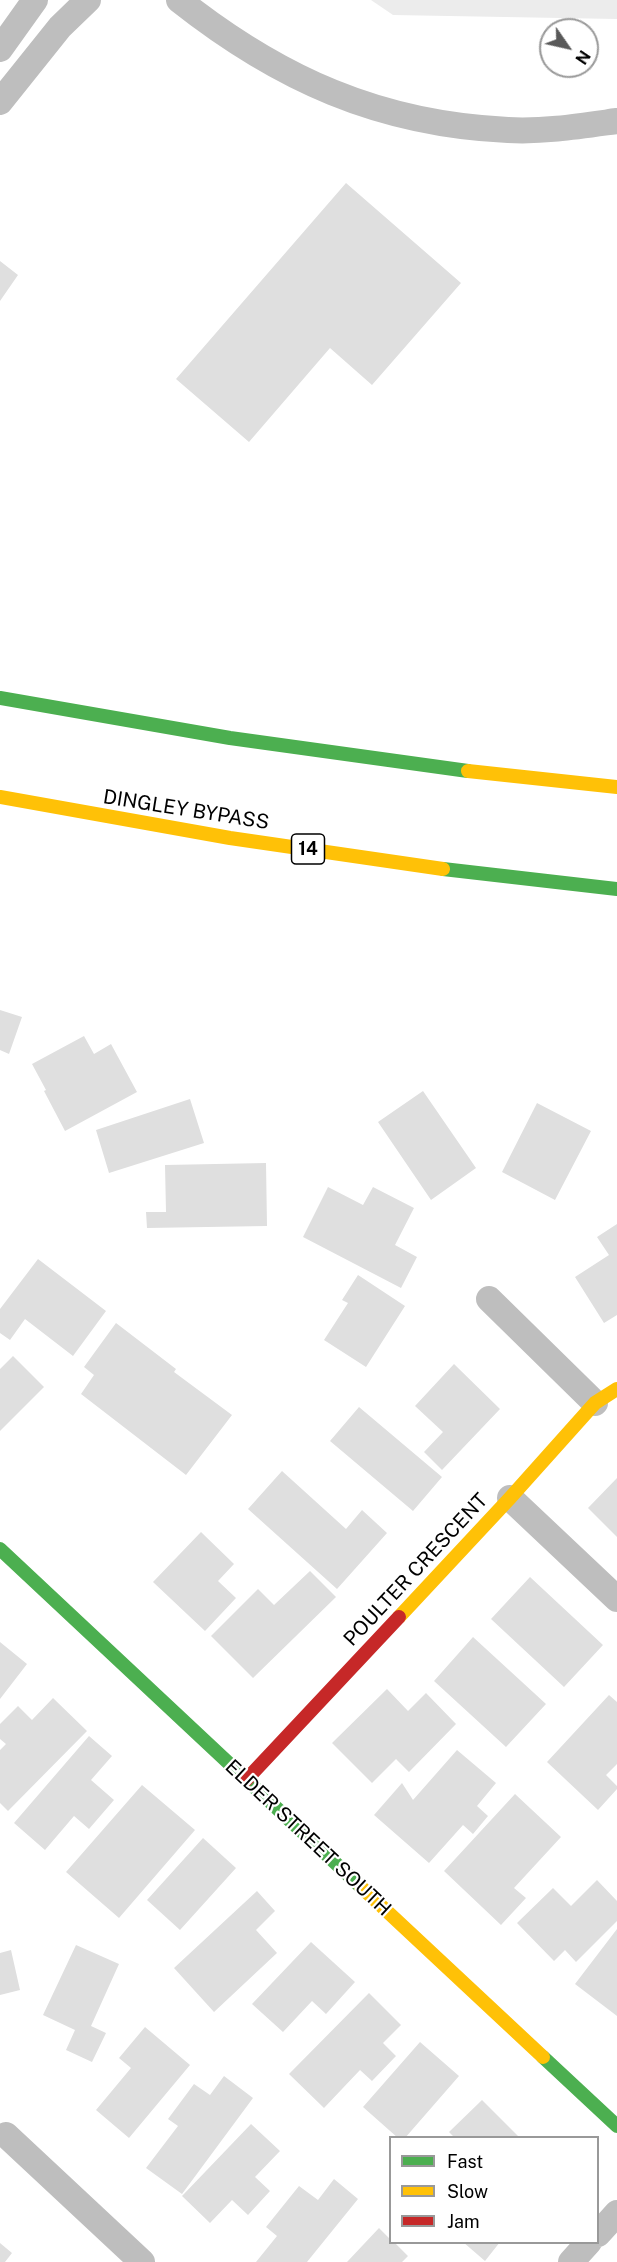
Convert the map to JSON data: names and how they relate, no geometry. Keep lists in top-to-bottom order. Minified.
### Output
{"streets":{"main road":["DINGLEY BYPASS","14","POULTER CRESCENT","ELDER STREET SOUTH"]},"crossings":[["POULTER CRESCENT","ELDER STREET SOUTH"]],"legend":["Fast","Slow","Jam"],"north":"bottom right"}
